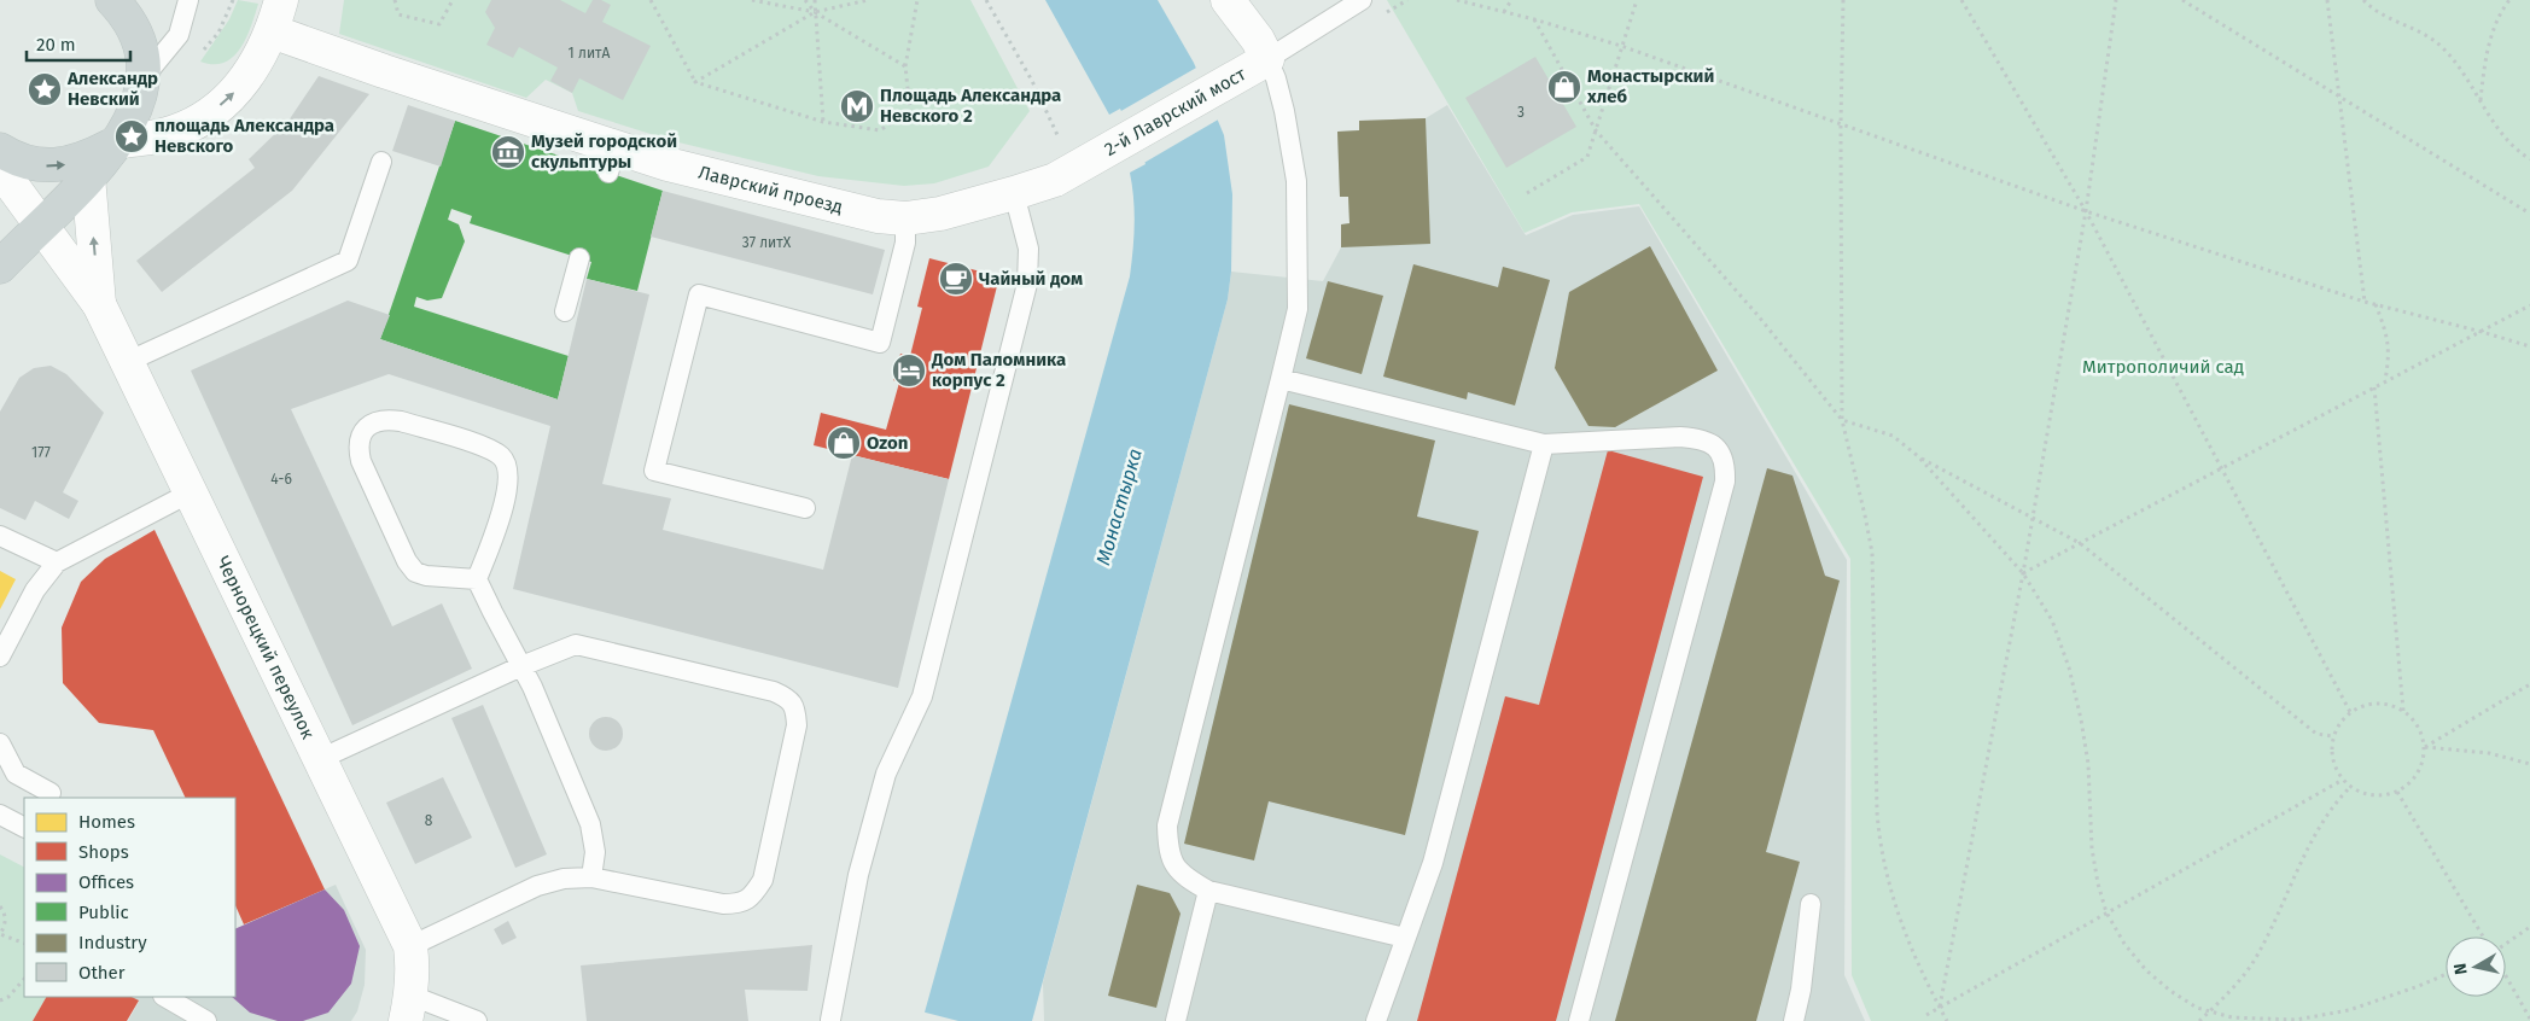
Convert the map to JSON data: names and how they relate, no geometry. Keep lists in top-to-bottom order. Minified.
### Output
{"streets":{"street":["2-й Лаврский мост","Лаврский проезд","Чернорецкий переулок"]},"crossings":[["2-й Лаврский мост","Лаврский проезд"]],"water":["Монастырка"],"parks":["Митрополичий сад"],"places":{"shop":["Монастырский хлеб","Ozon"],"place":["Александр Невский","площадь Александра Невского"],"metro station":["Площадь Александра Невского 2"],"museum":["Музей городской скульптуры"],"cafe":["Чайный дом"],"hotel":["Дом Паломника корпус 2"]},"house_numbers":["1 литА","3","37 литХ","177","4-6","8"],"legend":["Homes","Shops","Offices","Public","Industry","Other"],"scale_bar":"20 m","north":"left"}
